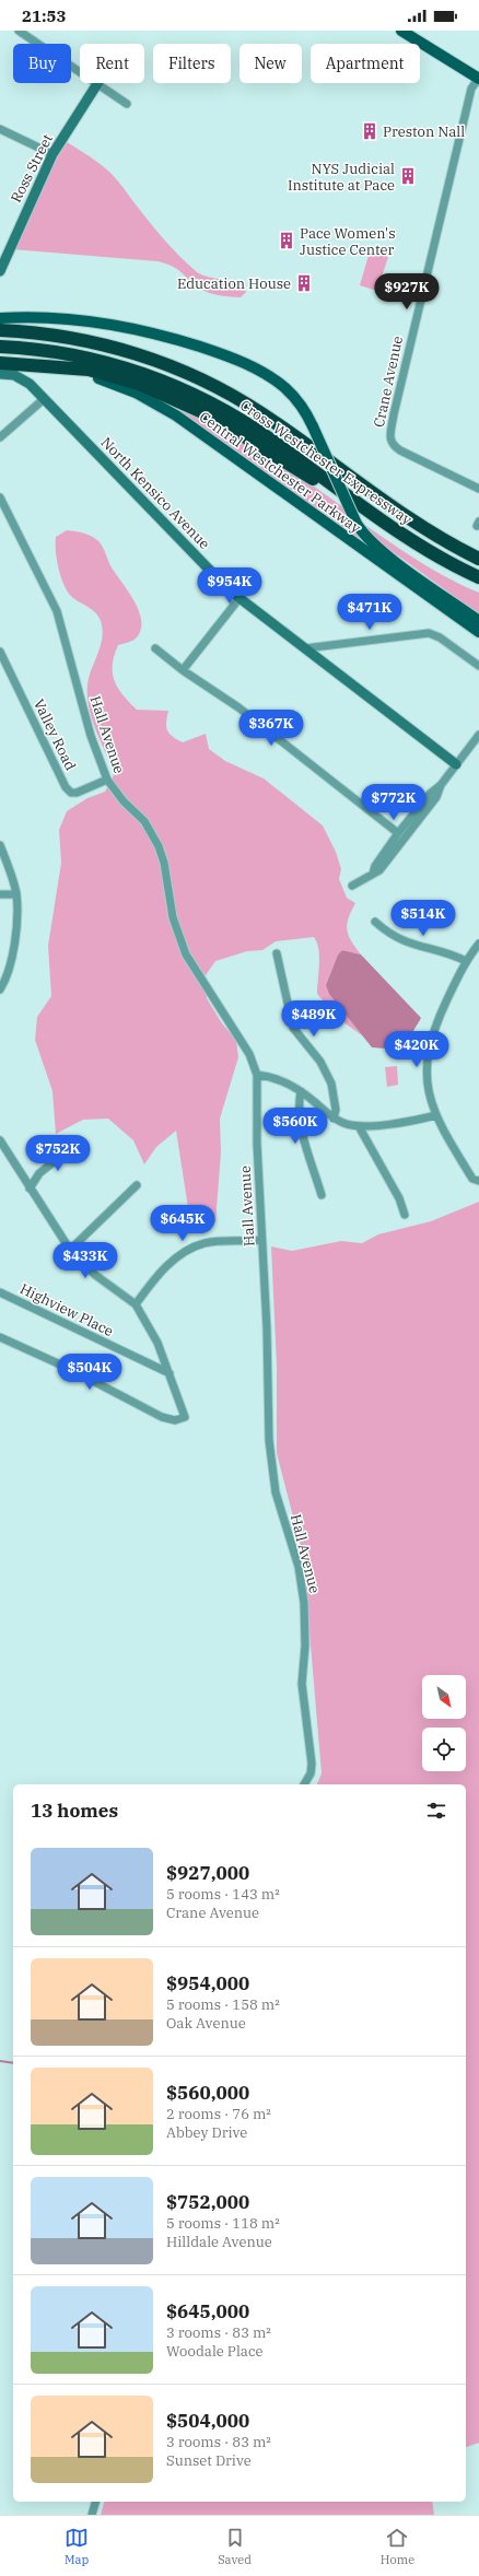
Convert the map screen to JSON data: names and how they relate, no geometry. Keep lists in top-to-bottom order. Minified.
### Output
{"streets":{"highway":["Cross Westchester Expressway"],"main road":["Central Westchester Parkway"],"street":["Ross Street","Crane Avenue","North Kensico Avenue","Valley Road","Hall Avenue","Highview Place"]},"crossings":[["Valley Road","Hall Avenue"]],"places":{"building":["Preston Nall","NYS Judicial Institute at Pace","Pace Women's Justice Center","Education House"]},"north":"bottom right","page":{"status":"21:53","chip":["Buy","Rent","Filters","New","Apartment"],"price":["$927K","$954K","$471K","$367K","$772K","$514K","$489K","$420K","$560K","$752K","$645K","$433K","$504K"],"heading":"13 homes","list":[{"name":"$927,000","note":"5 rooms · 143 m² · Crane Avenue"},{"name":"$954,000","note":"5 rooms · 158 m² · Oak Avenue"},{"name":"$560,000","note":"2 rooms · 76 m² · Abbey Drive"},{"name":"$752,000","note":"5 rooms · 118 m² · Hilldale Avenue"},{"name":"$645,000","note":"3 rooms · 83 m² · Woodale Place"},{"name":"$504,000","note":"3 rooms · 83 m² · Sunset Drive"}],"tabs":["Map","Saved","Home"]}}
